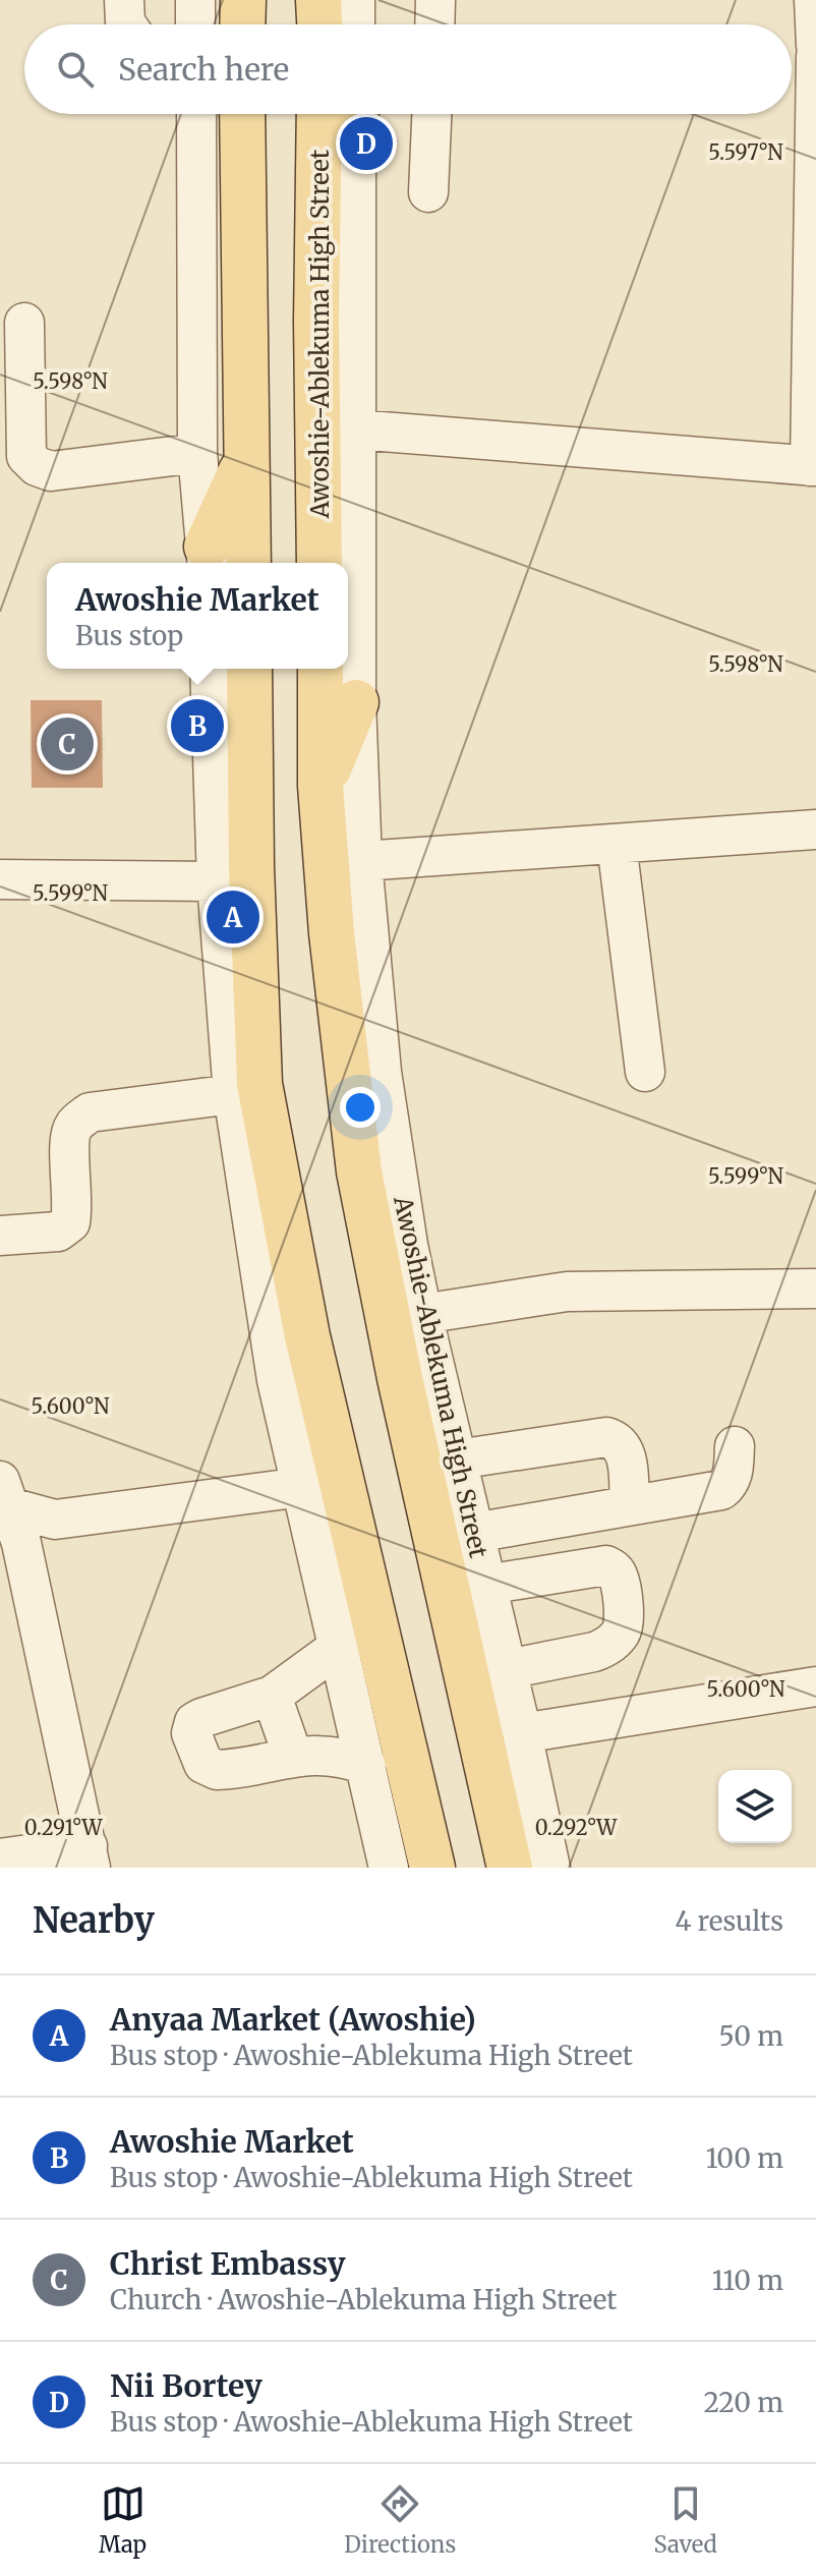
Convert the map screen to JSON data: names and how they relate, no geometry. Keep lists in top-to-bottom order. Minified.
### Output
{"streets":{"main road":["Awoshie-Ablekuma High Street"]},"page":{"search":"Search here","pins":["D","B","C","A"],"popup":["Awoshie Market","Bus stop"],"heading":["Nearby","4 results"],"list":[{"mark":"A","name":"Anyaa Market (Awoshie)","note":"Bus stop · Awoshie-Ablekuma High Street","value":"50 m"},{"mark":"B","name":"Awoshie Market","note":"Bus stop · Awoshie-Ablekuma High Street","value":"100 m"},{"mark":"C","name":"Christ Embassy","note":"Church · Awoshie-Ablekuma High Street","value":"110 m"},{"mark":"D","name":"Nii Bortey","note":"Bus stop · Awoshie-Ablekuma High Street","value":"220 m"}],"nav":["Map","Directions","Saved"]},"coordinates":["5.597°N","5.598°N","5.599°N","5.600°N","0.291°W","0.292°W"]}
